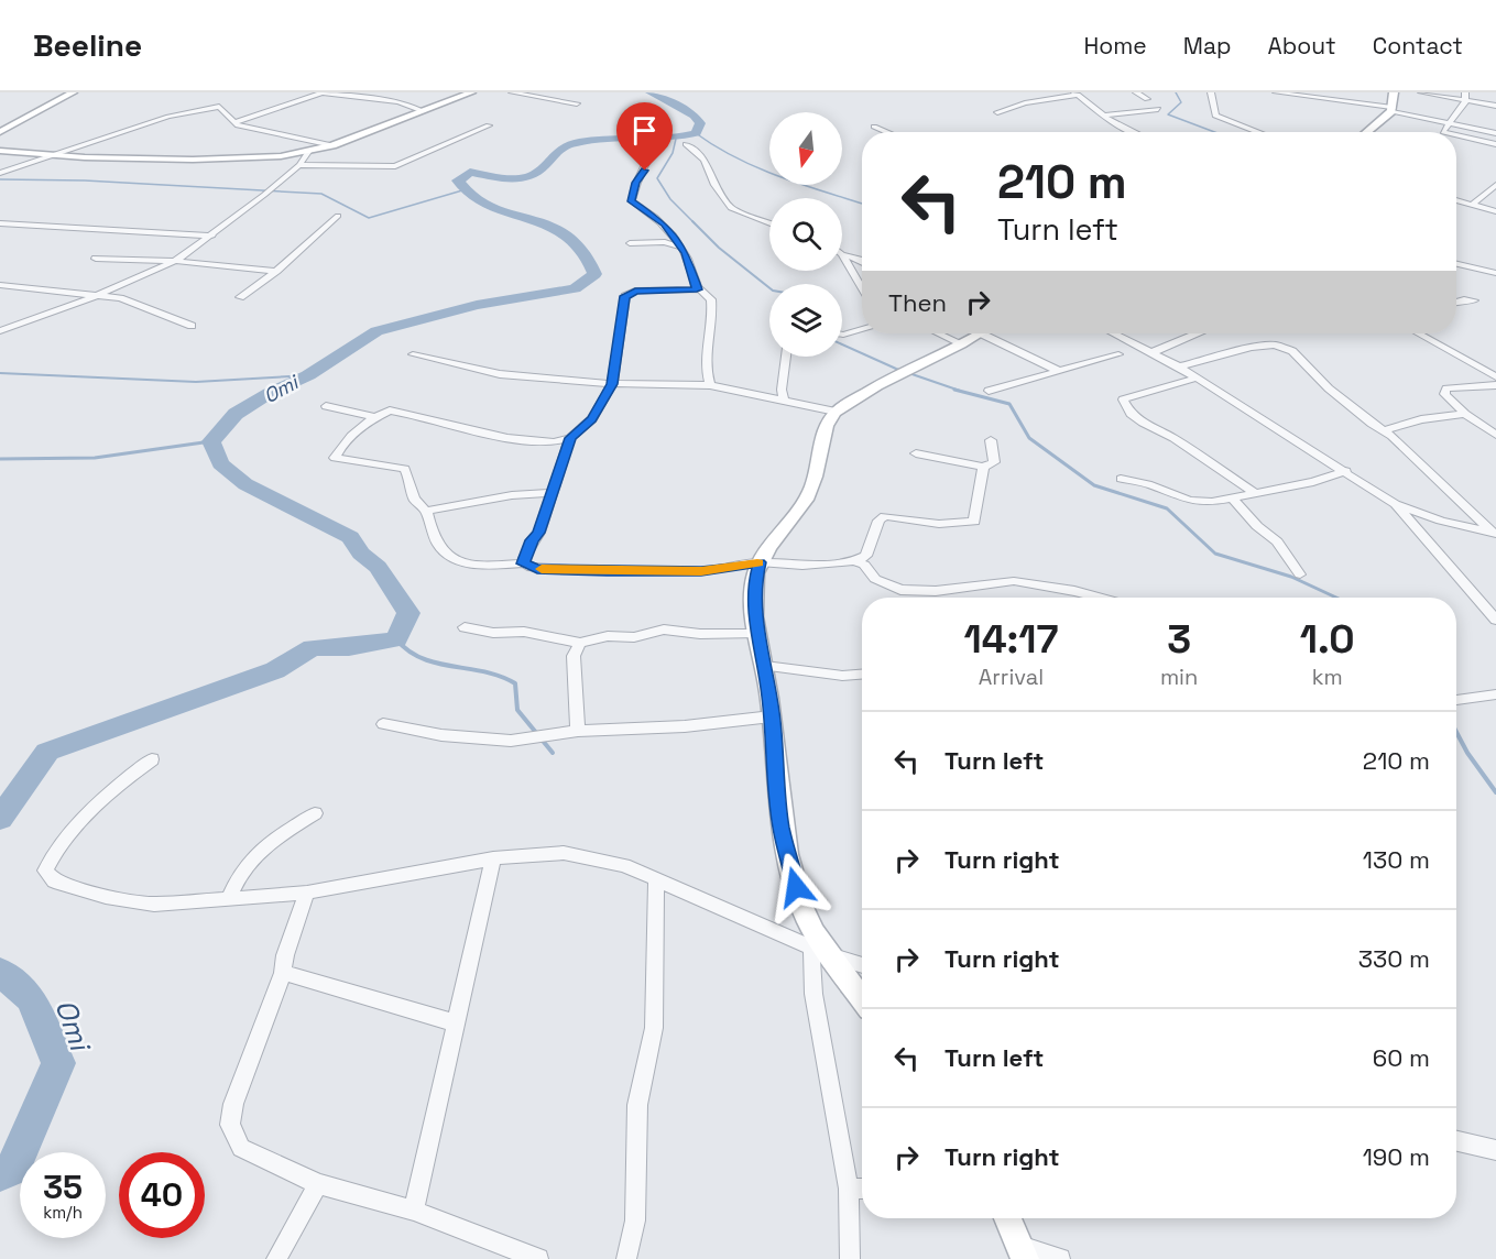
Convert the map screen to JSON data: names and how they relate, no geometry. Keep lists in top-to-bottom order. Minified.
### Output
{"water":["Omi"],"north":"bottom","page":{"header":"Beeline","nav":["Home","Map","About","Contact"],"turn":["210 m","Turn left"],"then":"Then","eta":["14:17","Arrival","3","min","1.0","km"],"list":[{"name":"Turn left","value":"210 m"},{"name":"Turn right","value":"130 m"},{"name":"Turn right","value":"330 m"},{"name":"Turn left","value":"60 m"},{"name":"Turn right","value":"190 m"}],"speed":"35 km/h","limit":"40"}}
